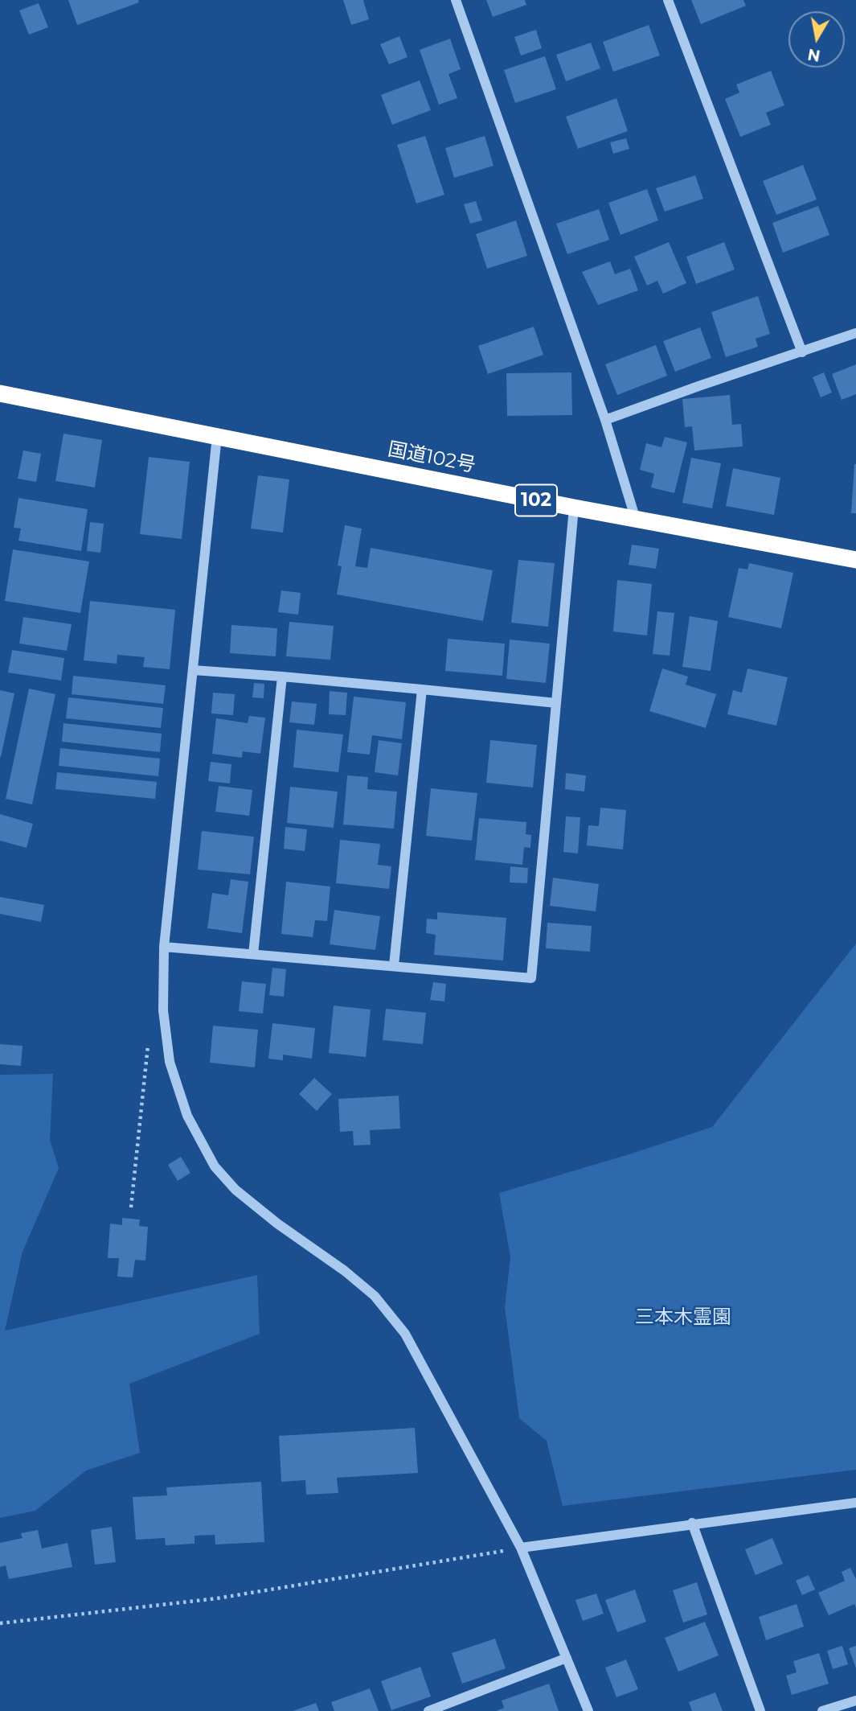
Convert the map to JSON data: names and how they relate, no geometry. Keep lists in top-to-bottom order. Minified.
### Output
{"streets":{"highway":["国道102号","102"]},"parks":["三本木霊園"],"north":"bottom"}
